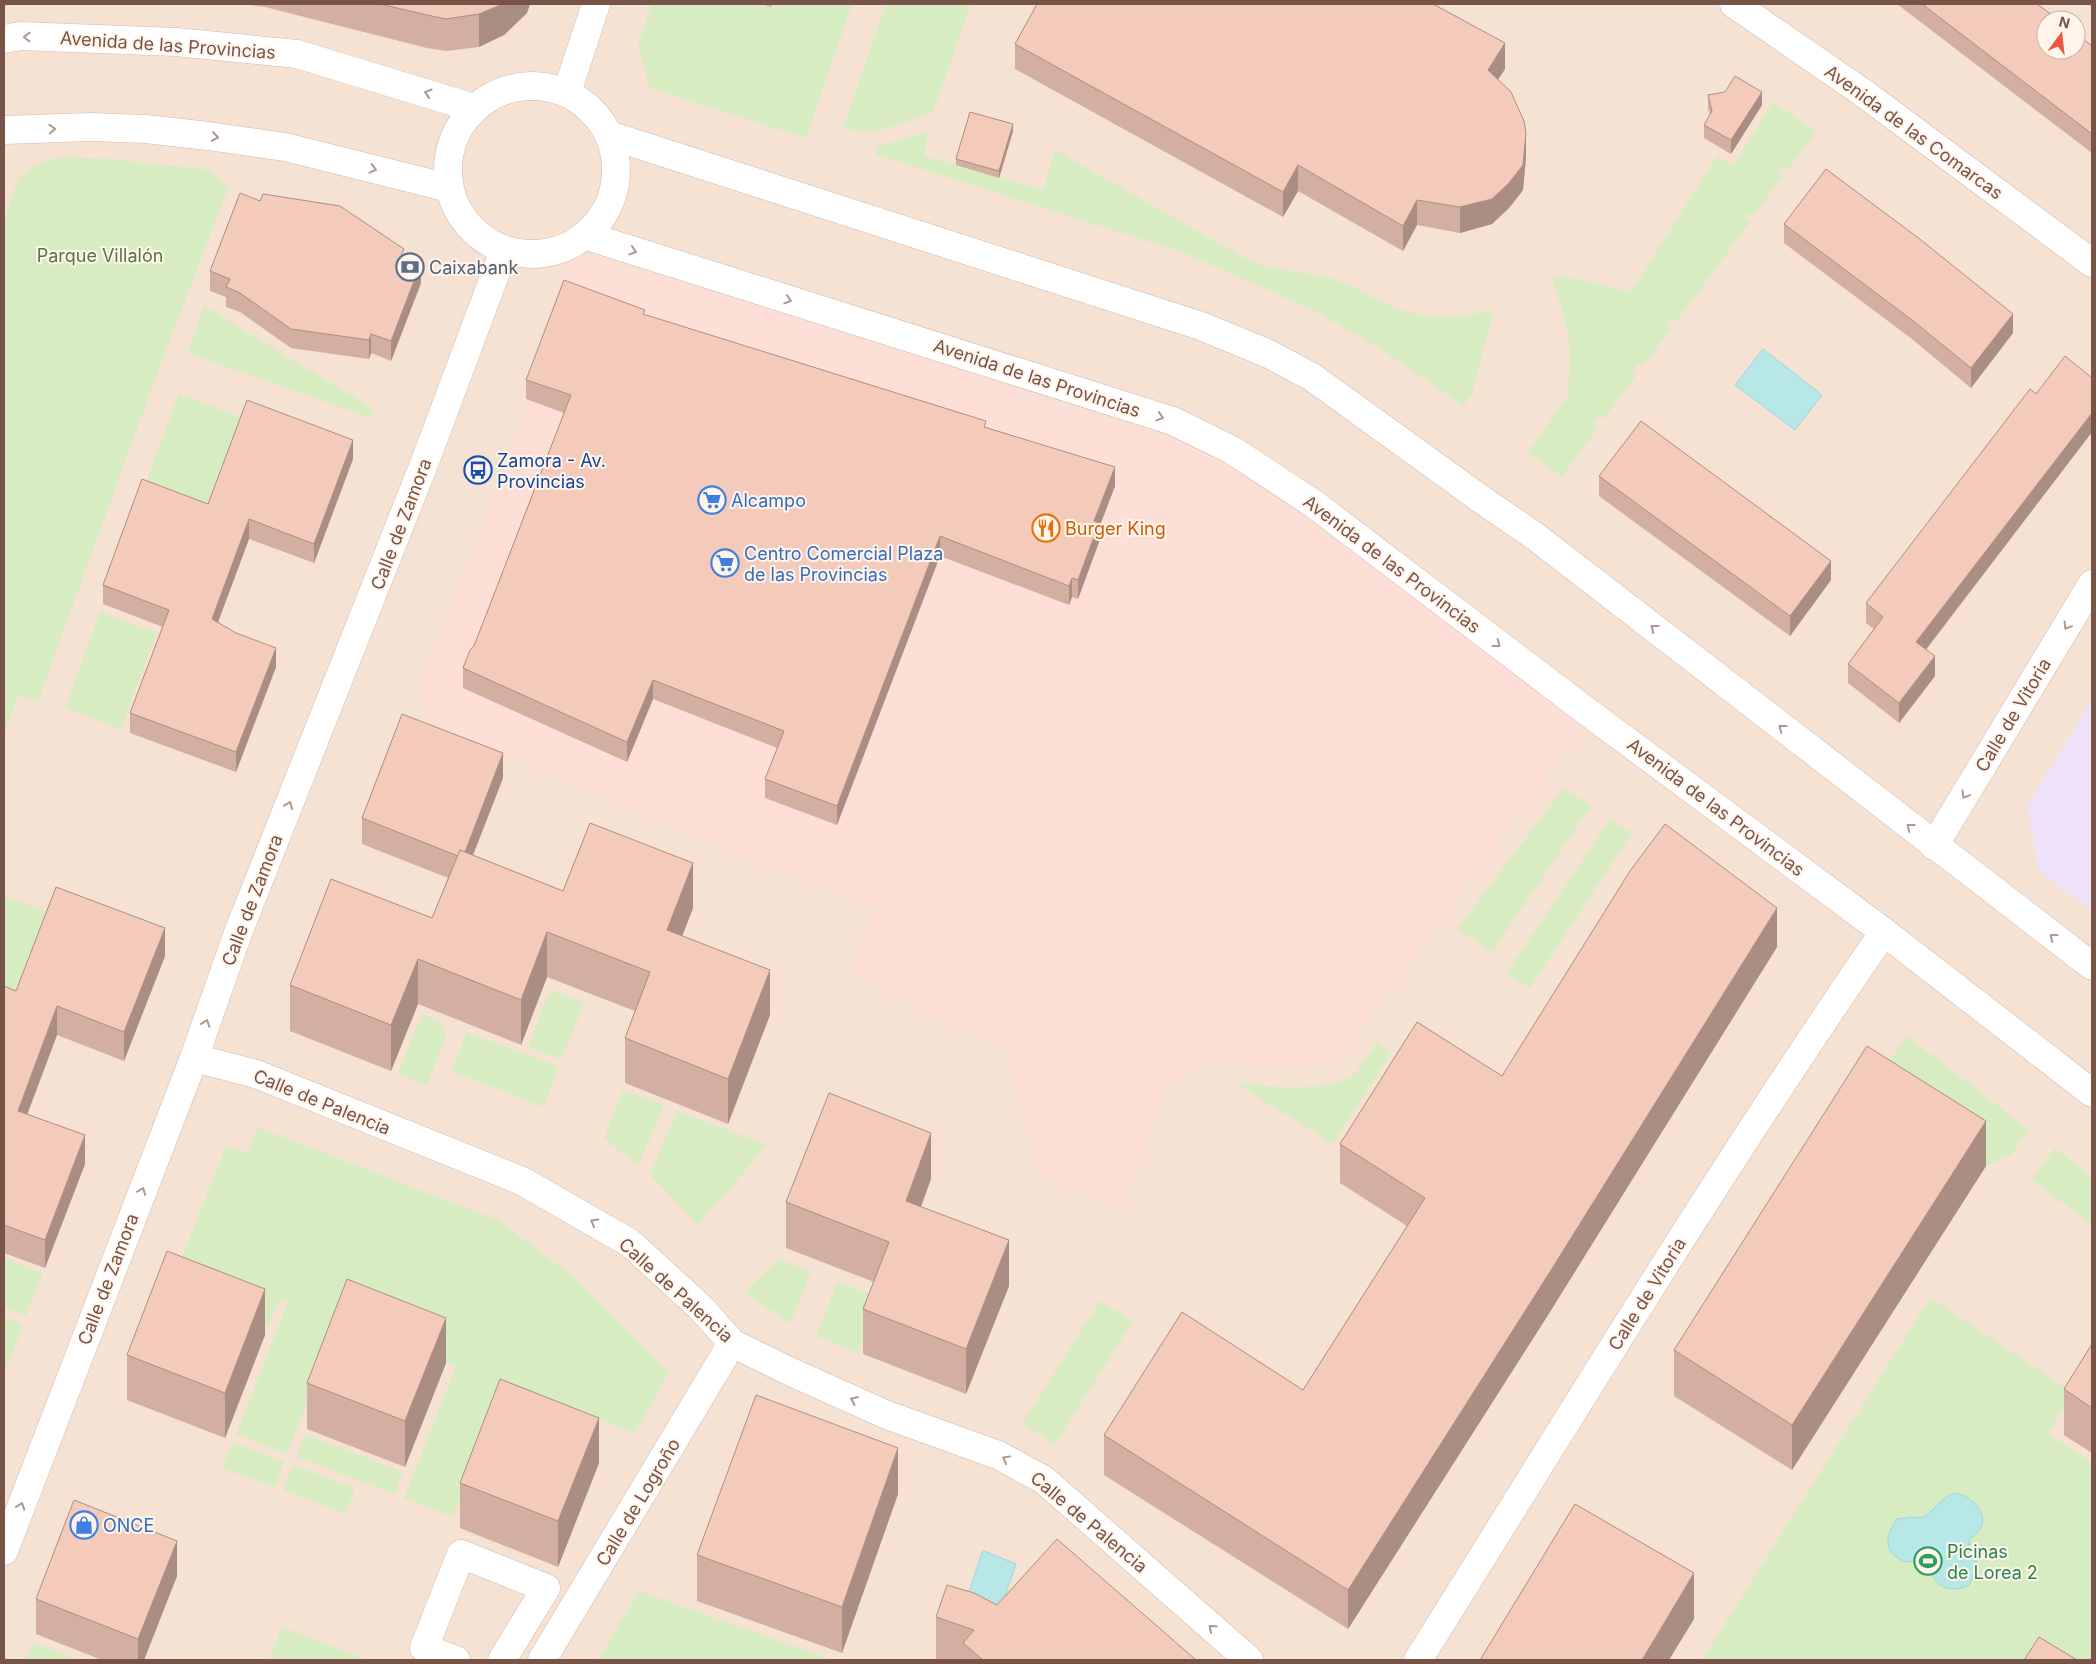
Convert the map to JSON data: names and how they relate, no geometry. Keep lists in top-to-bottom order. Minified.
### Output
{"streets":{"street":["Avenida de las Provincias","Avenida de las Comarcas","Calle de Zamora","Calle de Vitoria","Calle de Palencia","Calle de Logroño"]},"crossings":[["Avenida de las Provincias","Calle de Zamora"],["Avenida de las Provincias","Calle de Vitoria"],["Calle de Zamora","Calle de Palencia"],["Calle de Palencia","Calle de Logroño"]],"one_way":["Calle de Zamora","Calle de Palencia"],"parks":["Parque Villalón"],"places":{"bank":["Caixabank"],"bus stop":["Zamora - Av. Provincias"],"supermarket":["Alcampo","Centro Comercial Plaza de las Provincias"],"restaurant":["Burger King"],"shop":["ONCE"],"sports":["Picinas de Lorea 2"]},"north":"top"}
